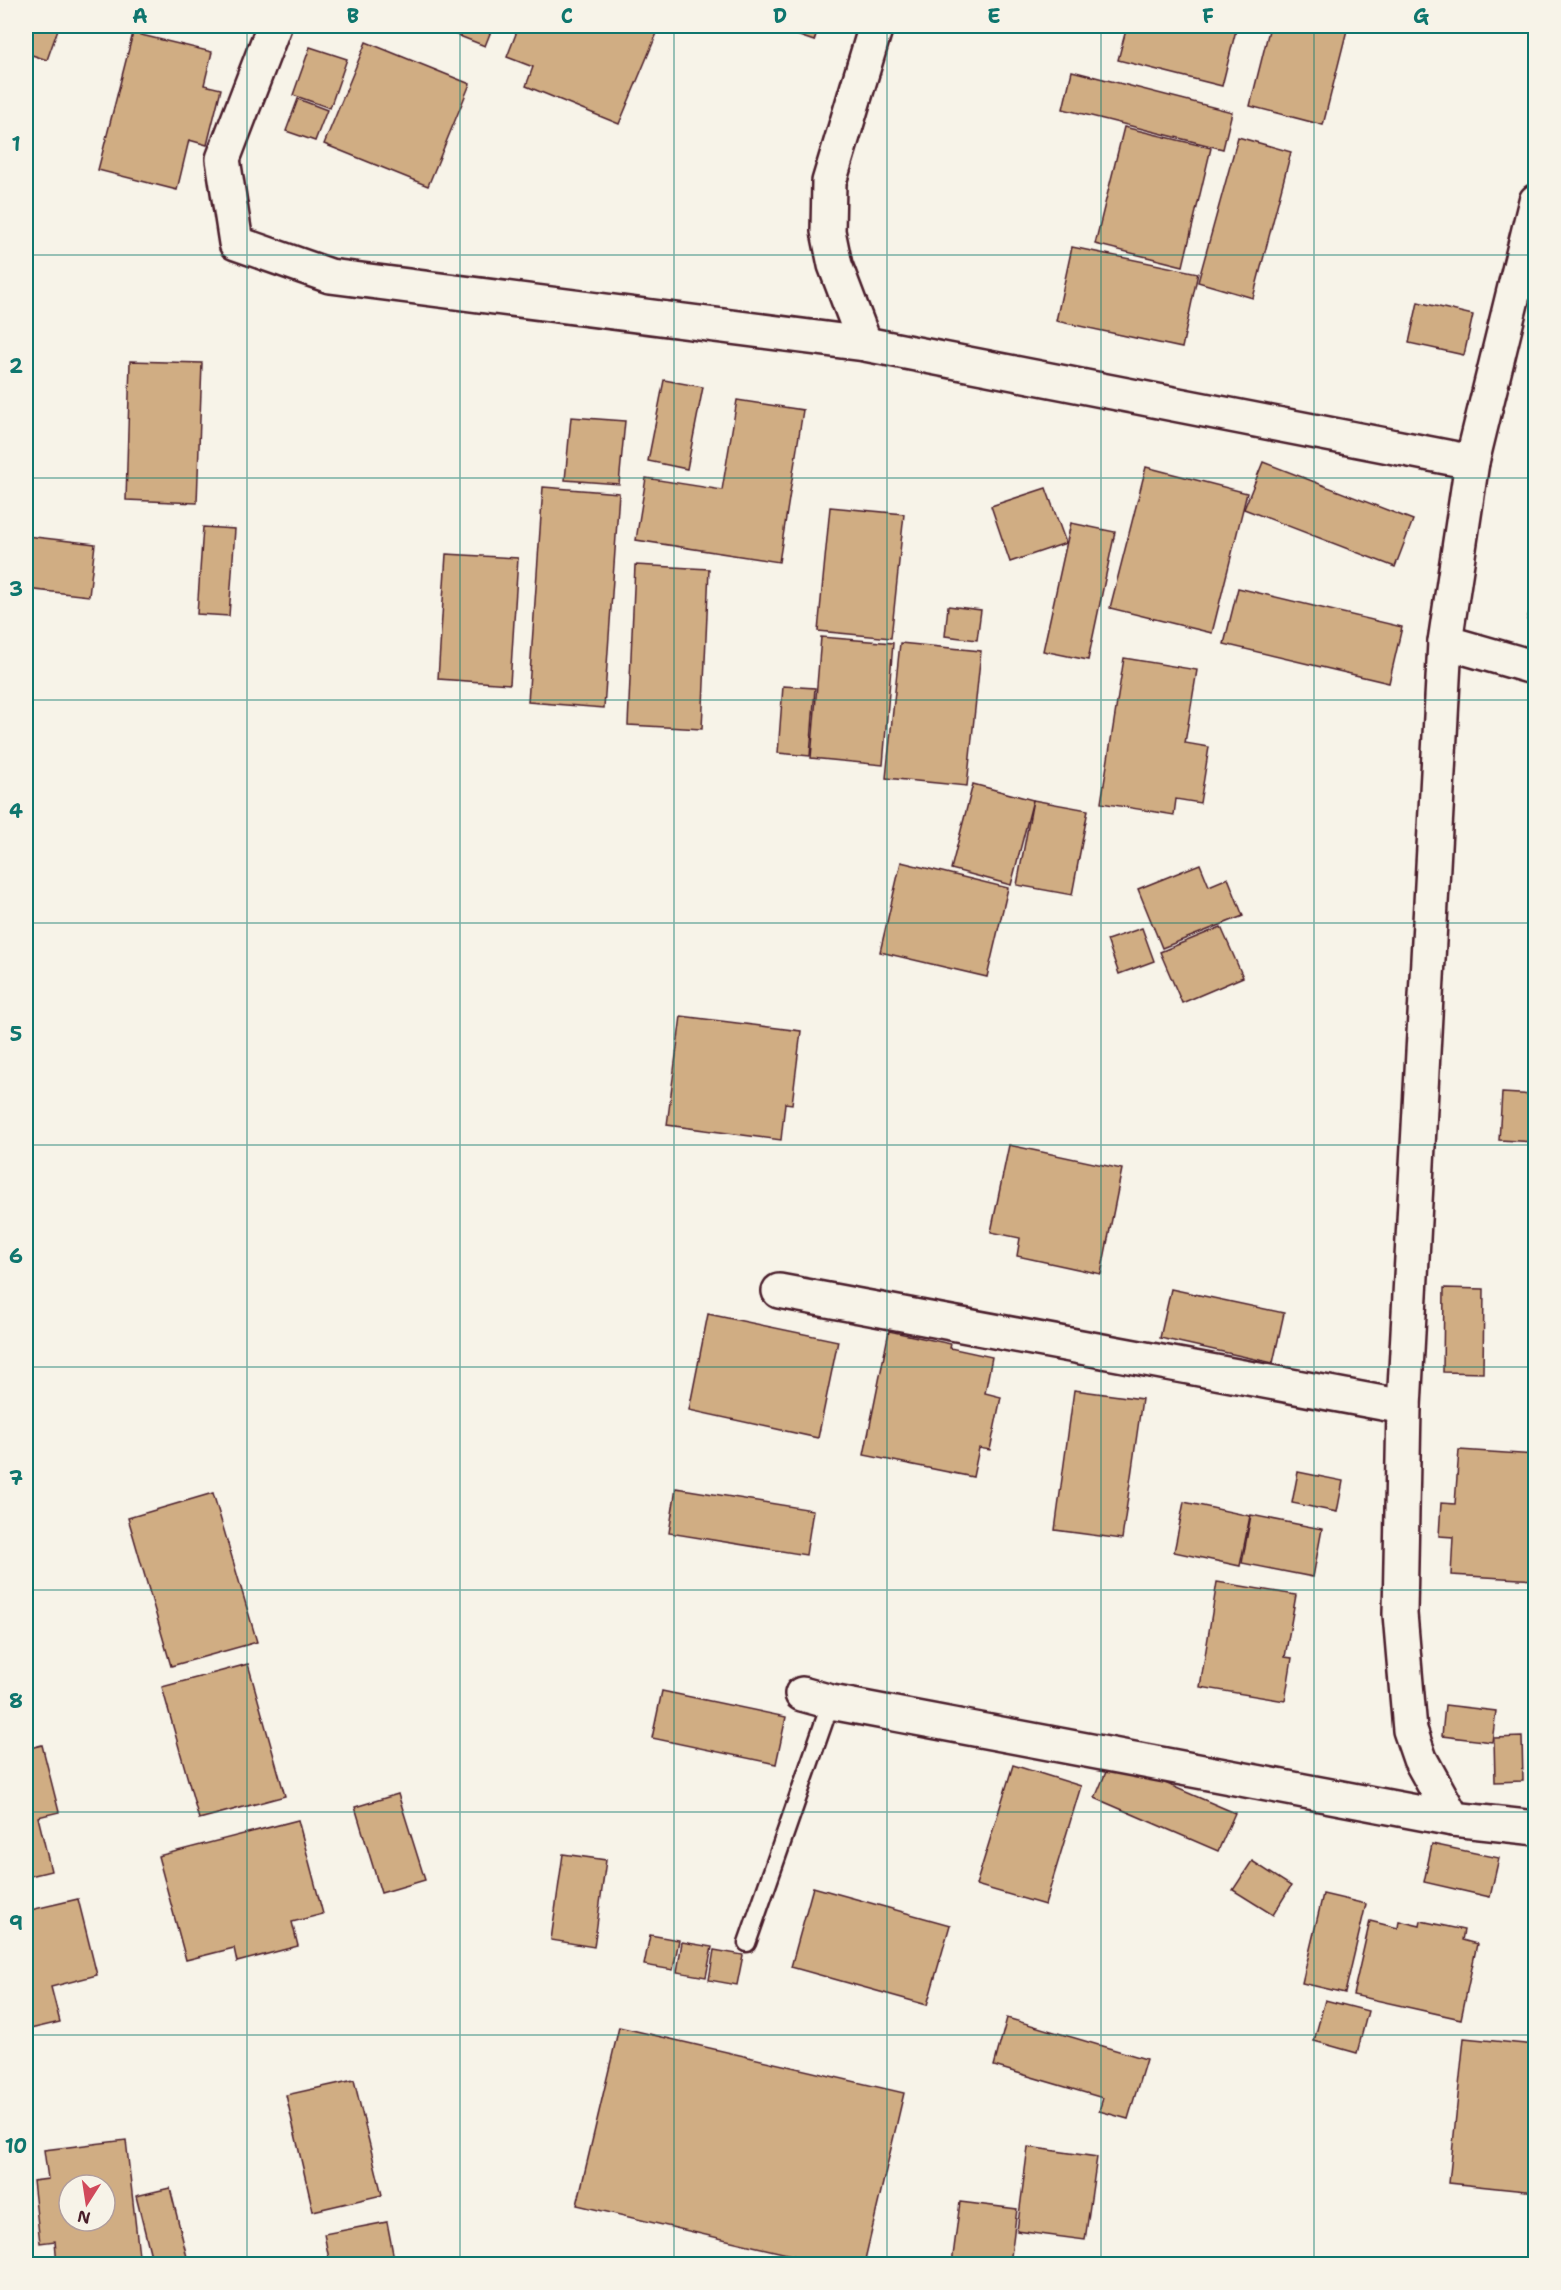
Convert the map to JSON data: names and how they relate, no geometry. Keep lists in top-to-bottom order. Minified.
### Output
{"north":"bottom","grid":{"columns":["A","B","C","D","E","F","G"],"rows":["1","2","3","4","5","6","7","8","9","10"]}}
